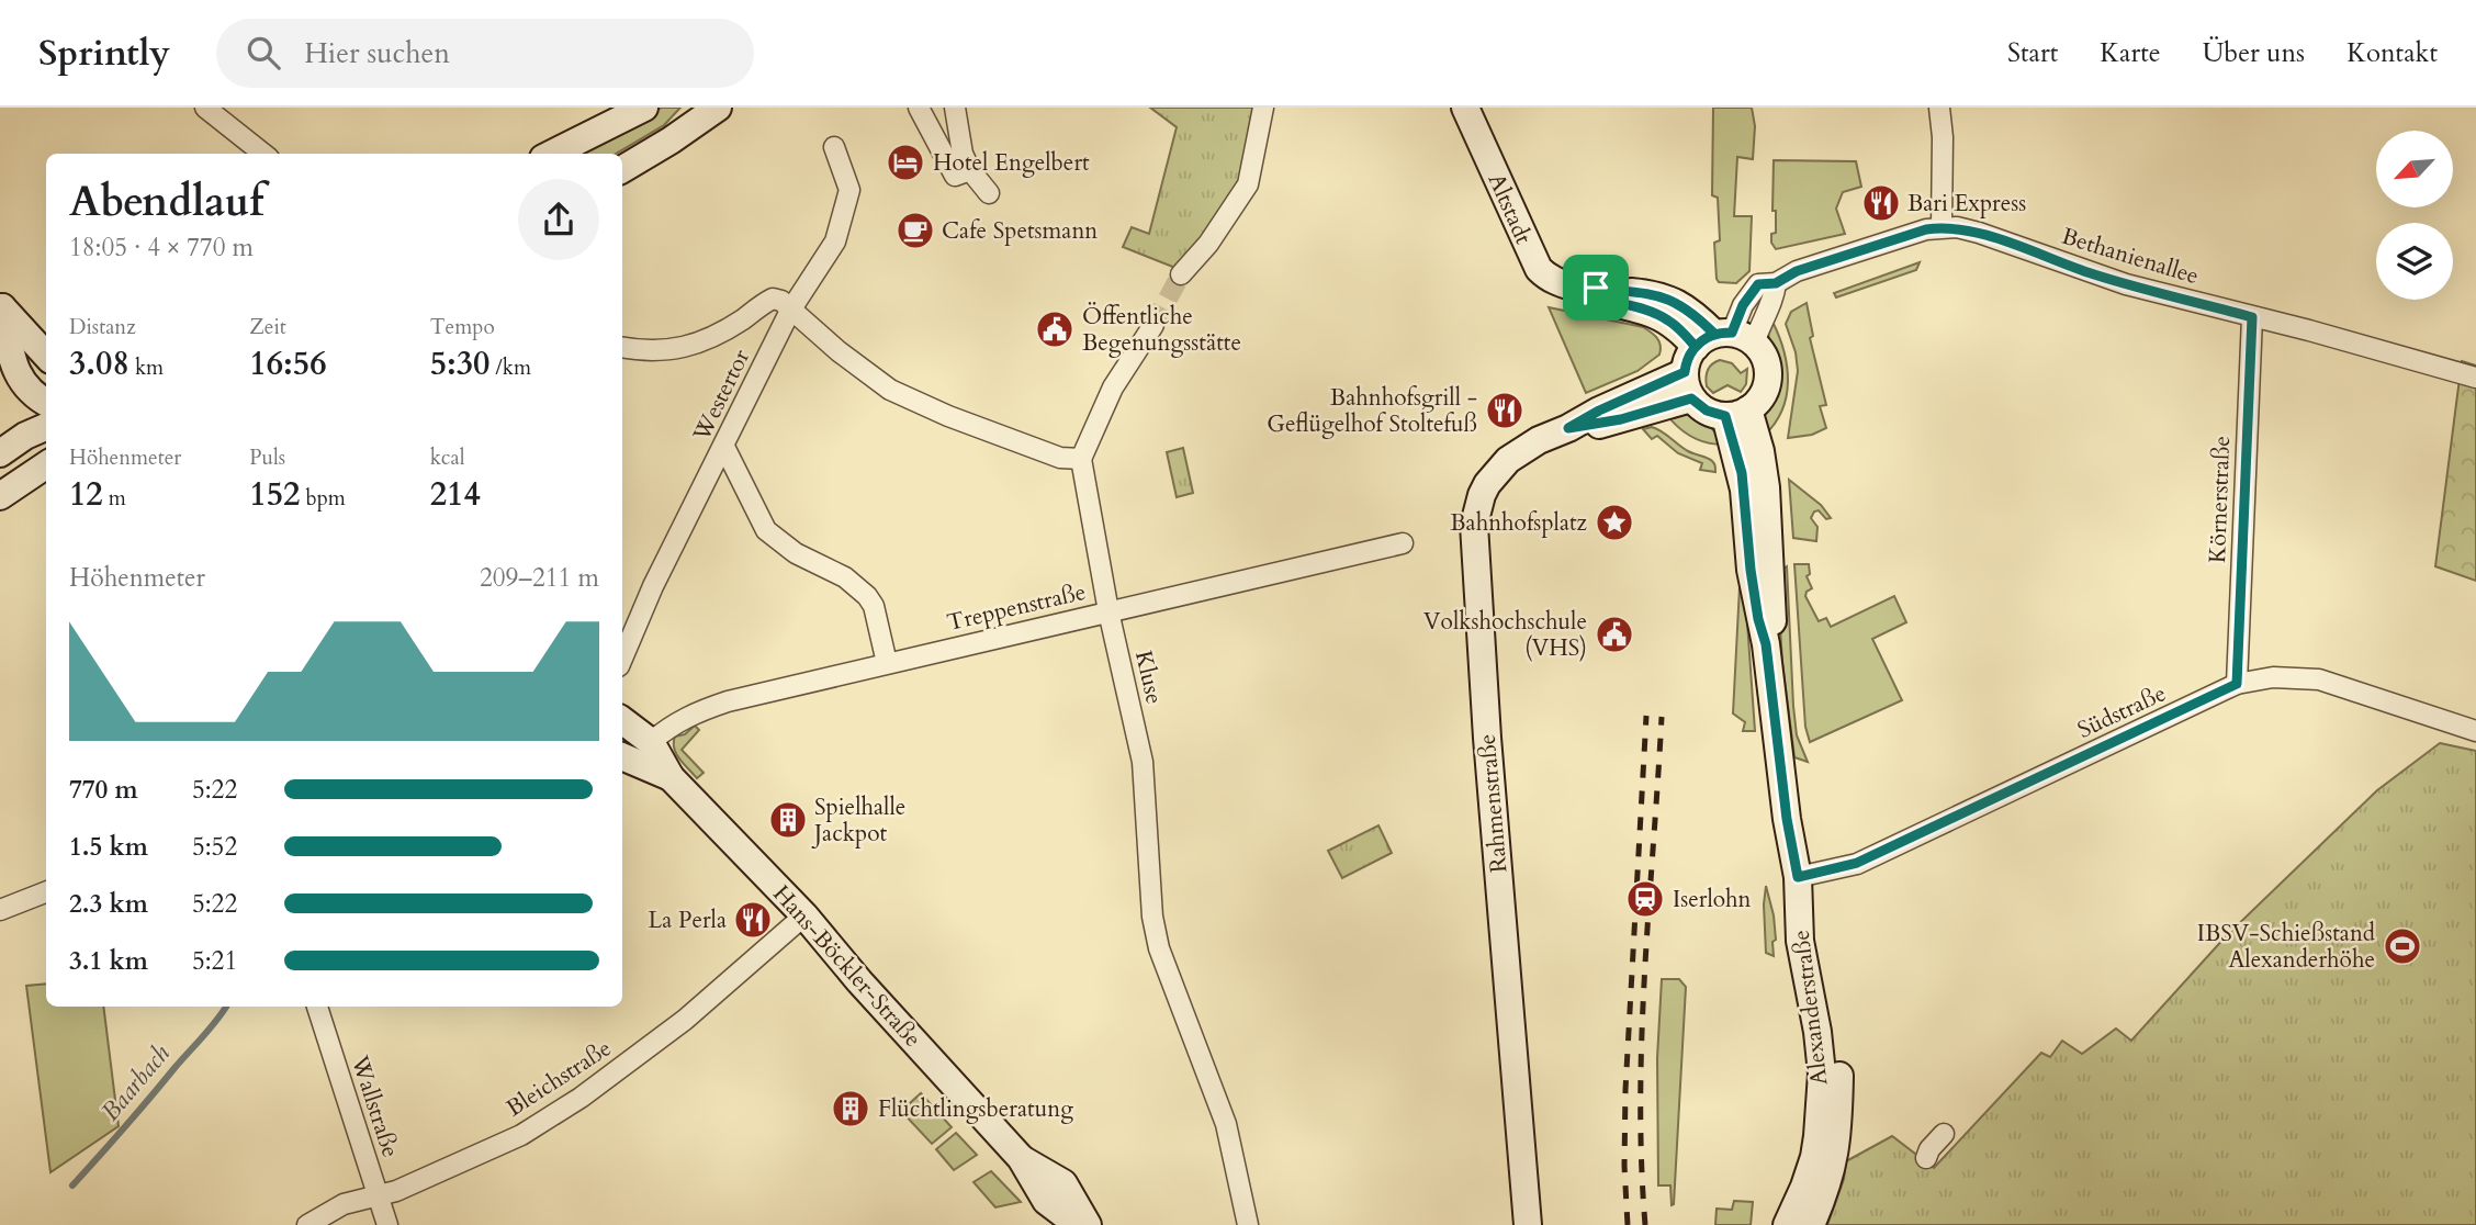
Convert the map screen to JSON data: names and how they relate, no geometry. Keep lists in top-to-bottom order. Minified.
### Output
{"streets":{"main road":["Altstadt","Rahmenstraße","Hans-Böckler-Straße","Alexanderstraße"],"street":["Bethanienallee","Westertor","Körnerstraße","Treppenstraße","Kluse","Südstraße","Bleichstraße","Wallstraße"]},"crossings":[["Altstadt","Bethanienallee"],["Altstadt","Rahmenstraße"],["Altstadt","Alexanderstraße"],["Bethanienallee","Körnerstraße"],["Bethanienallee","Rahmenstraße"],["Bethanienallee","Alexanderstraße"],["Körnerstraße","Südstraße"],["Treppenstraße","Kluse"],["Treppenstraße","Hans-Böckler-Straße"],["Südstraße","Alexanderstraße"],["Rahmenstraße","Alexanderstraße"],["Hans-Böckler-Straße","Bleichstraße"],["Bleichstraße","Wallstraße"]],"water":["Baarbach"],"places":{"hotel":["Hotel Engelbert"],"restaurant":["Bari Express","Bahnhofsgrill - Geflügelhof Stoltefuß","La Perla"],"cafe":["Cafe Spetsmann"],"public building":["Öffentliche Begenungsstätte","Volkshochschule (VHS)"],"place":["Bahnhofsplatz"],"building":["Spielhalle Jackpot","Flüchtlingsberatung"],"station":["Iserlohn"],"sports":["IBSV-Schießstand Alexanderhöhe"]},"north":"bottom left","page":{"header":"Sprintly","search":"Hier suchen","nav":["Start","Karte","Über uns","Kontakt"],"heading":["Abendlauf","18:05 · 4 × 770 m"],"stats":[["Distanz","3.08 km"],["Zeit","16:56"],["Tempo","5:30 /km"],["Höhenmeter","12 m"],["Puls","152 bpm"],["kcal","214"]],"chart":["Höhenmeter","209–211 m"],"list":[{"name":"770 m","note":"5:22"},{"name":"1.5 km","note":"5:52"},{"name":"2.3 km","note":"5:22"},{"name":"3.1 km","note":"5:21"}]}}
